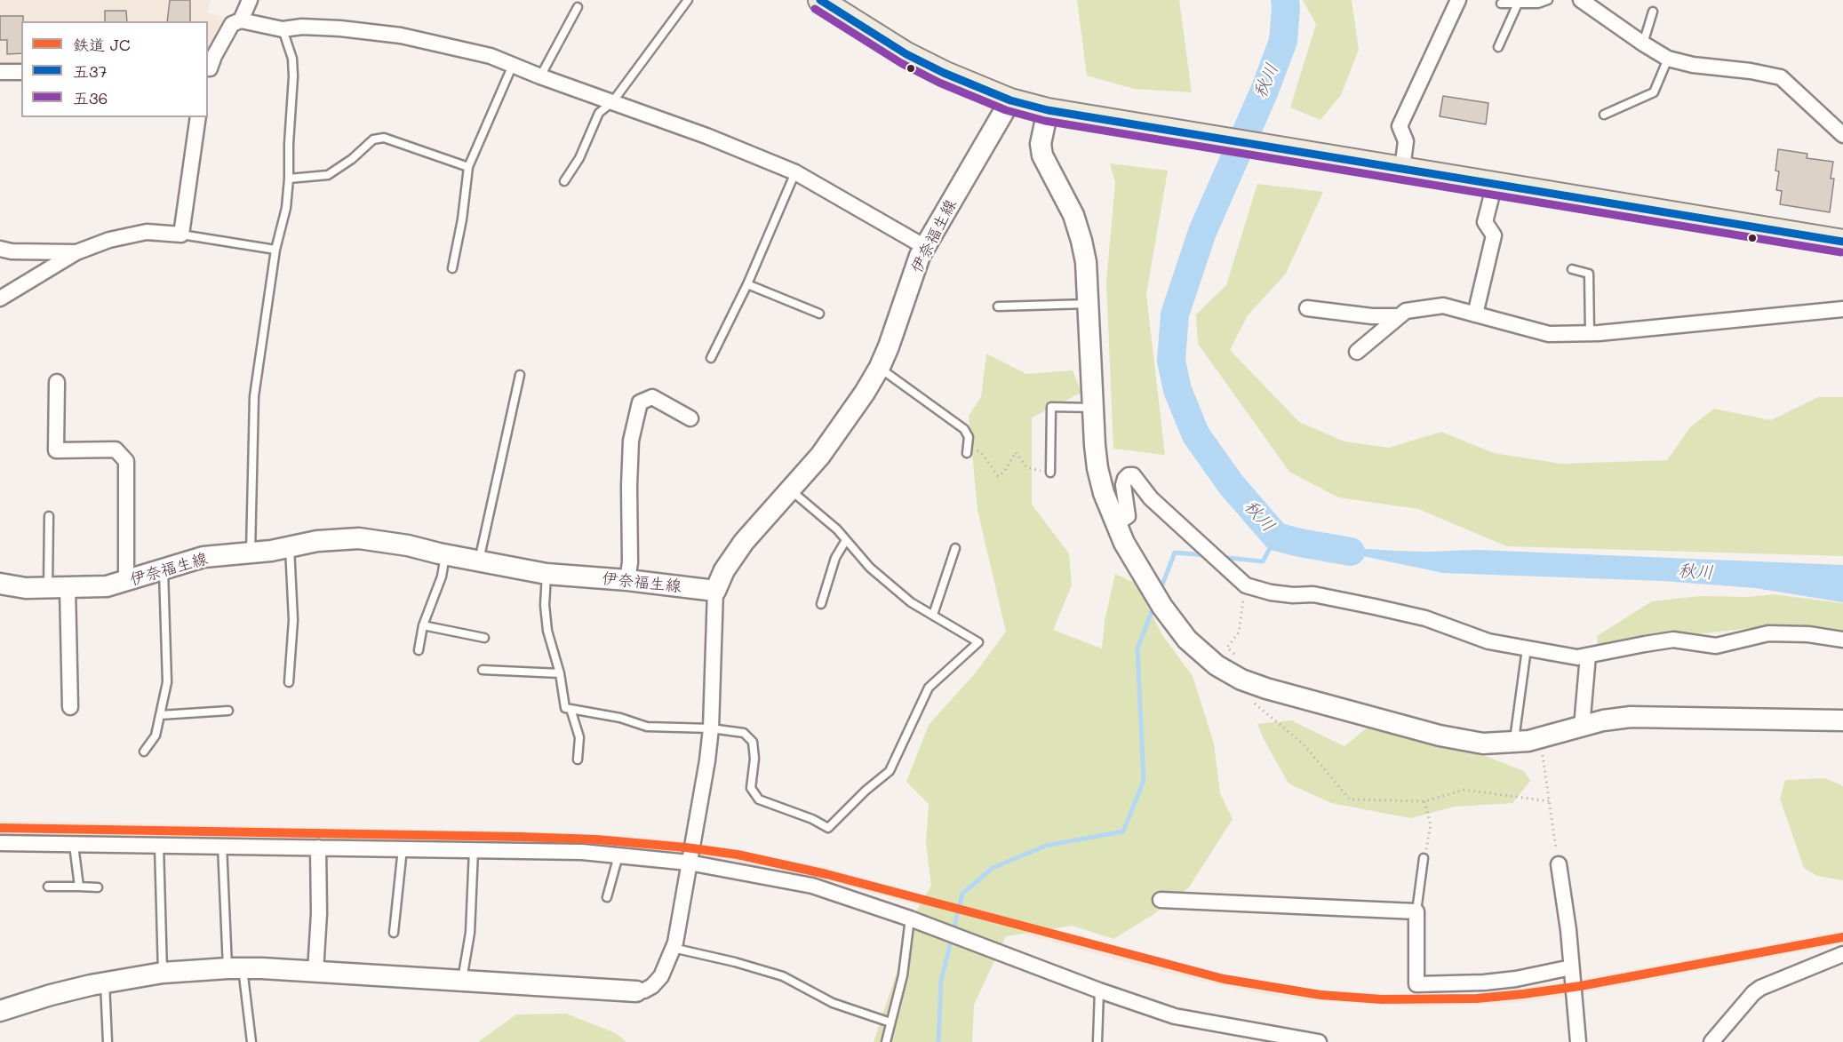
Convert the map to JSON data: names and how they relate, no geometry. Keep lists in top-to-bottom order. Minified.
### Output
{"streets":{"street":["伊奈福生線"]},"water":["秋川"],"lines":["transit line 五37","transit line 五36","rail line JC"],"legend":["鉄道 JC","五37","五36"]}
